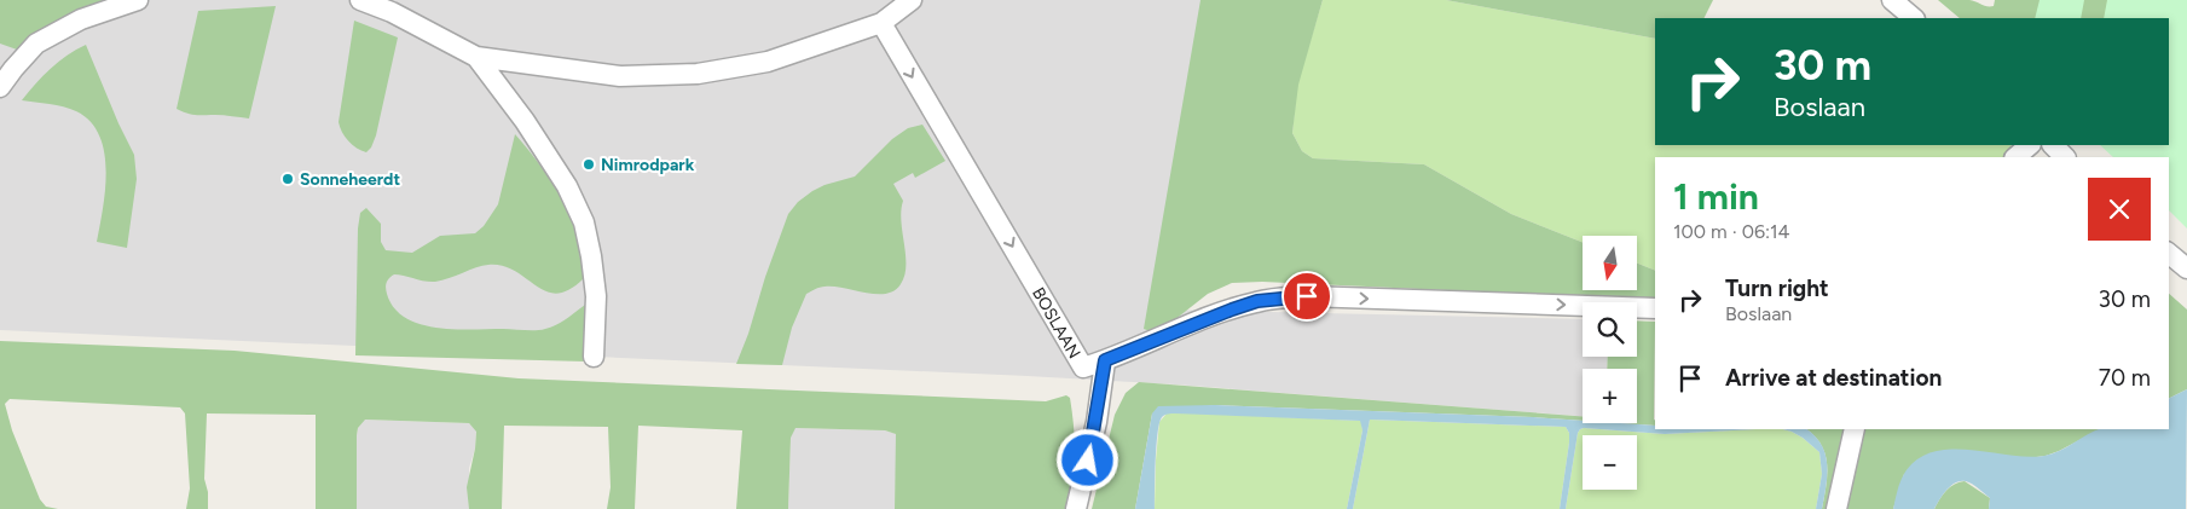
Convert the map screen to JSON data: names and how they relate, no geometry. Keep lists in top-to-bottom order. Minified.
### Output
{"streets":{"street":["BOSLAAN"]},"one_way":["BOSLAAN"],"places":["Nimrodpark","Sonneheerdt"],"north":"bottom","page":{"turn":["30 m","Boslaan"],"heading":["1 min","100 m · 06:14"],"map_buttons":["+","−"],"list":[{"name":"Turn right","note":"Boslaan","value":"30 m"},{"name":"Arrive at destination","value":"70 m"}]}}
